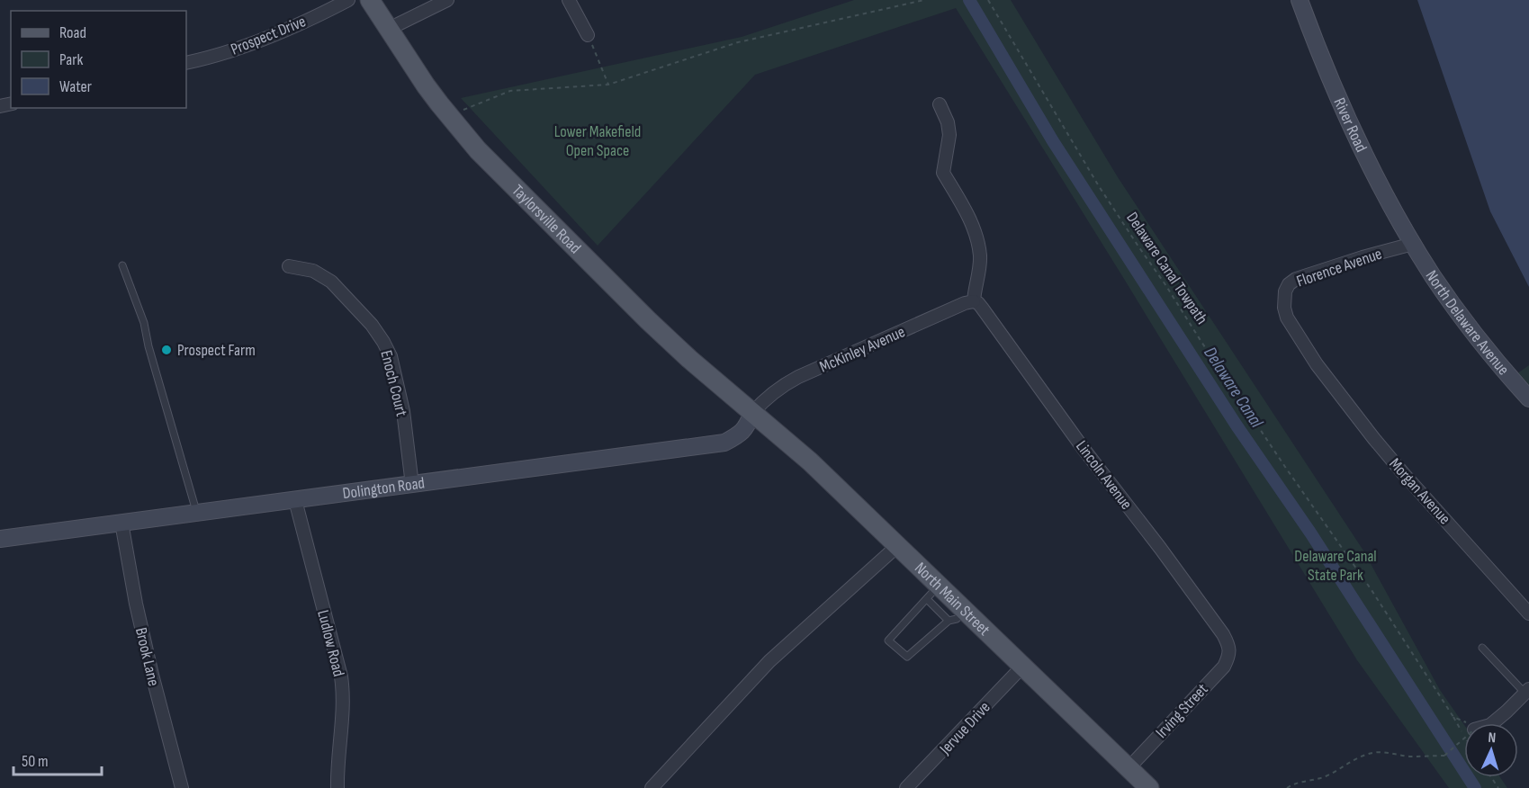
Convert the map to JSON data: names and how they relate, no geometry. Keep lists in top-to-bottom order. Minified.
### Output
{"streets":{"main road":["Taylorsville Road","North Main Street"],"street":["Prospect Drive","River Road","Florence Avenue","North Delaware Avenue","McKinley Avenue","Enoch Court","Lincoln Avenue","Dolington Road","Morgan Avenue","Ludlow Road","Brook Lane","Irving Street","Jervue Drive"],"path":["Delaware Canal Towpath"]},"crossings":[["River Road","Florence Avenue"],["River Road","North Delaware Avenue"],["Taylorsville Road","McKinley Avenue"],["Taylorsville Road","Dolington Road"],["Taylorsville Road","North Main Street"],["Florence Avenue","North Delaware Avenue"],["Florence Avenue","Morgan Avenue"],["McKinley Avenue","Lincoln Avenue"],["McKinley Avenue","Dolington Road"],["McKinley Avenue","North Main Street"],["Enoch Court","Dolington Road"],["Lincoln Avenue","Irving Street"],["Dolington Road","North Main Street"],["Dolington Road","Ludlow Road"],["Dolington Road","Brook Lane"],["North Main Street","Irving Street"],["North Main Street","Jervue Drive"]],"water":["Delaware Canal"],"parks":["Lower Makefield Open Space","Delaware Canal State Park"],"places":["Prospect Farm"],"legend":["Road","Park","Water"],"scale_bar":"50 m","north":"top"}
